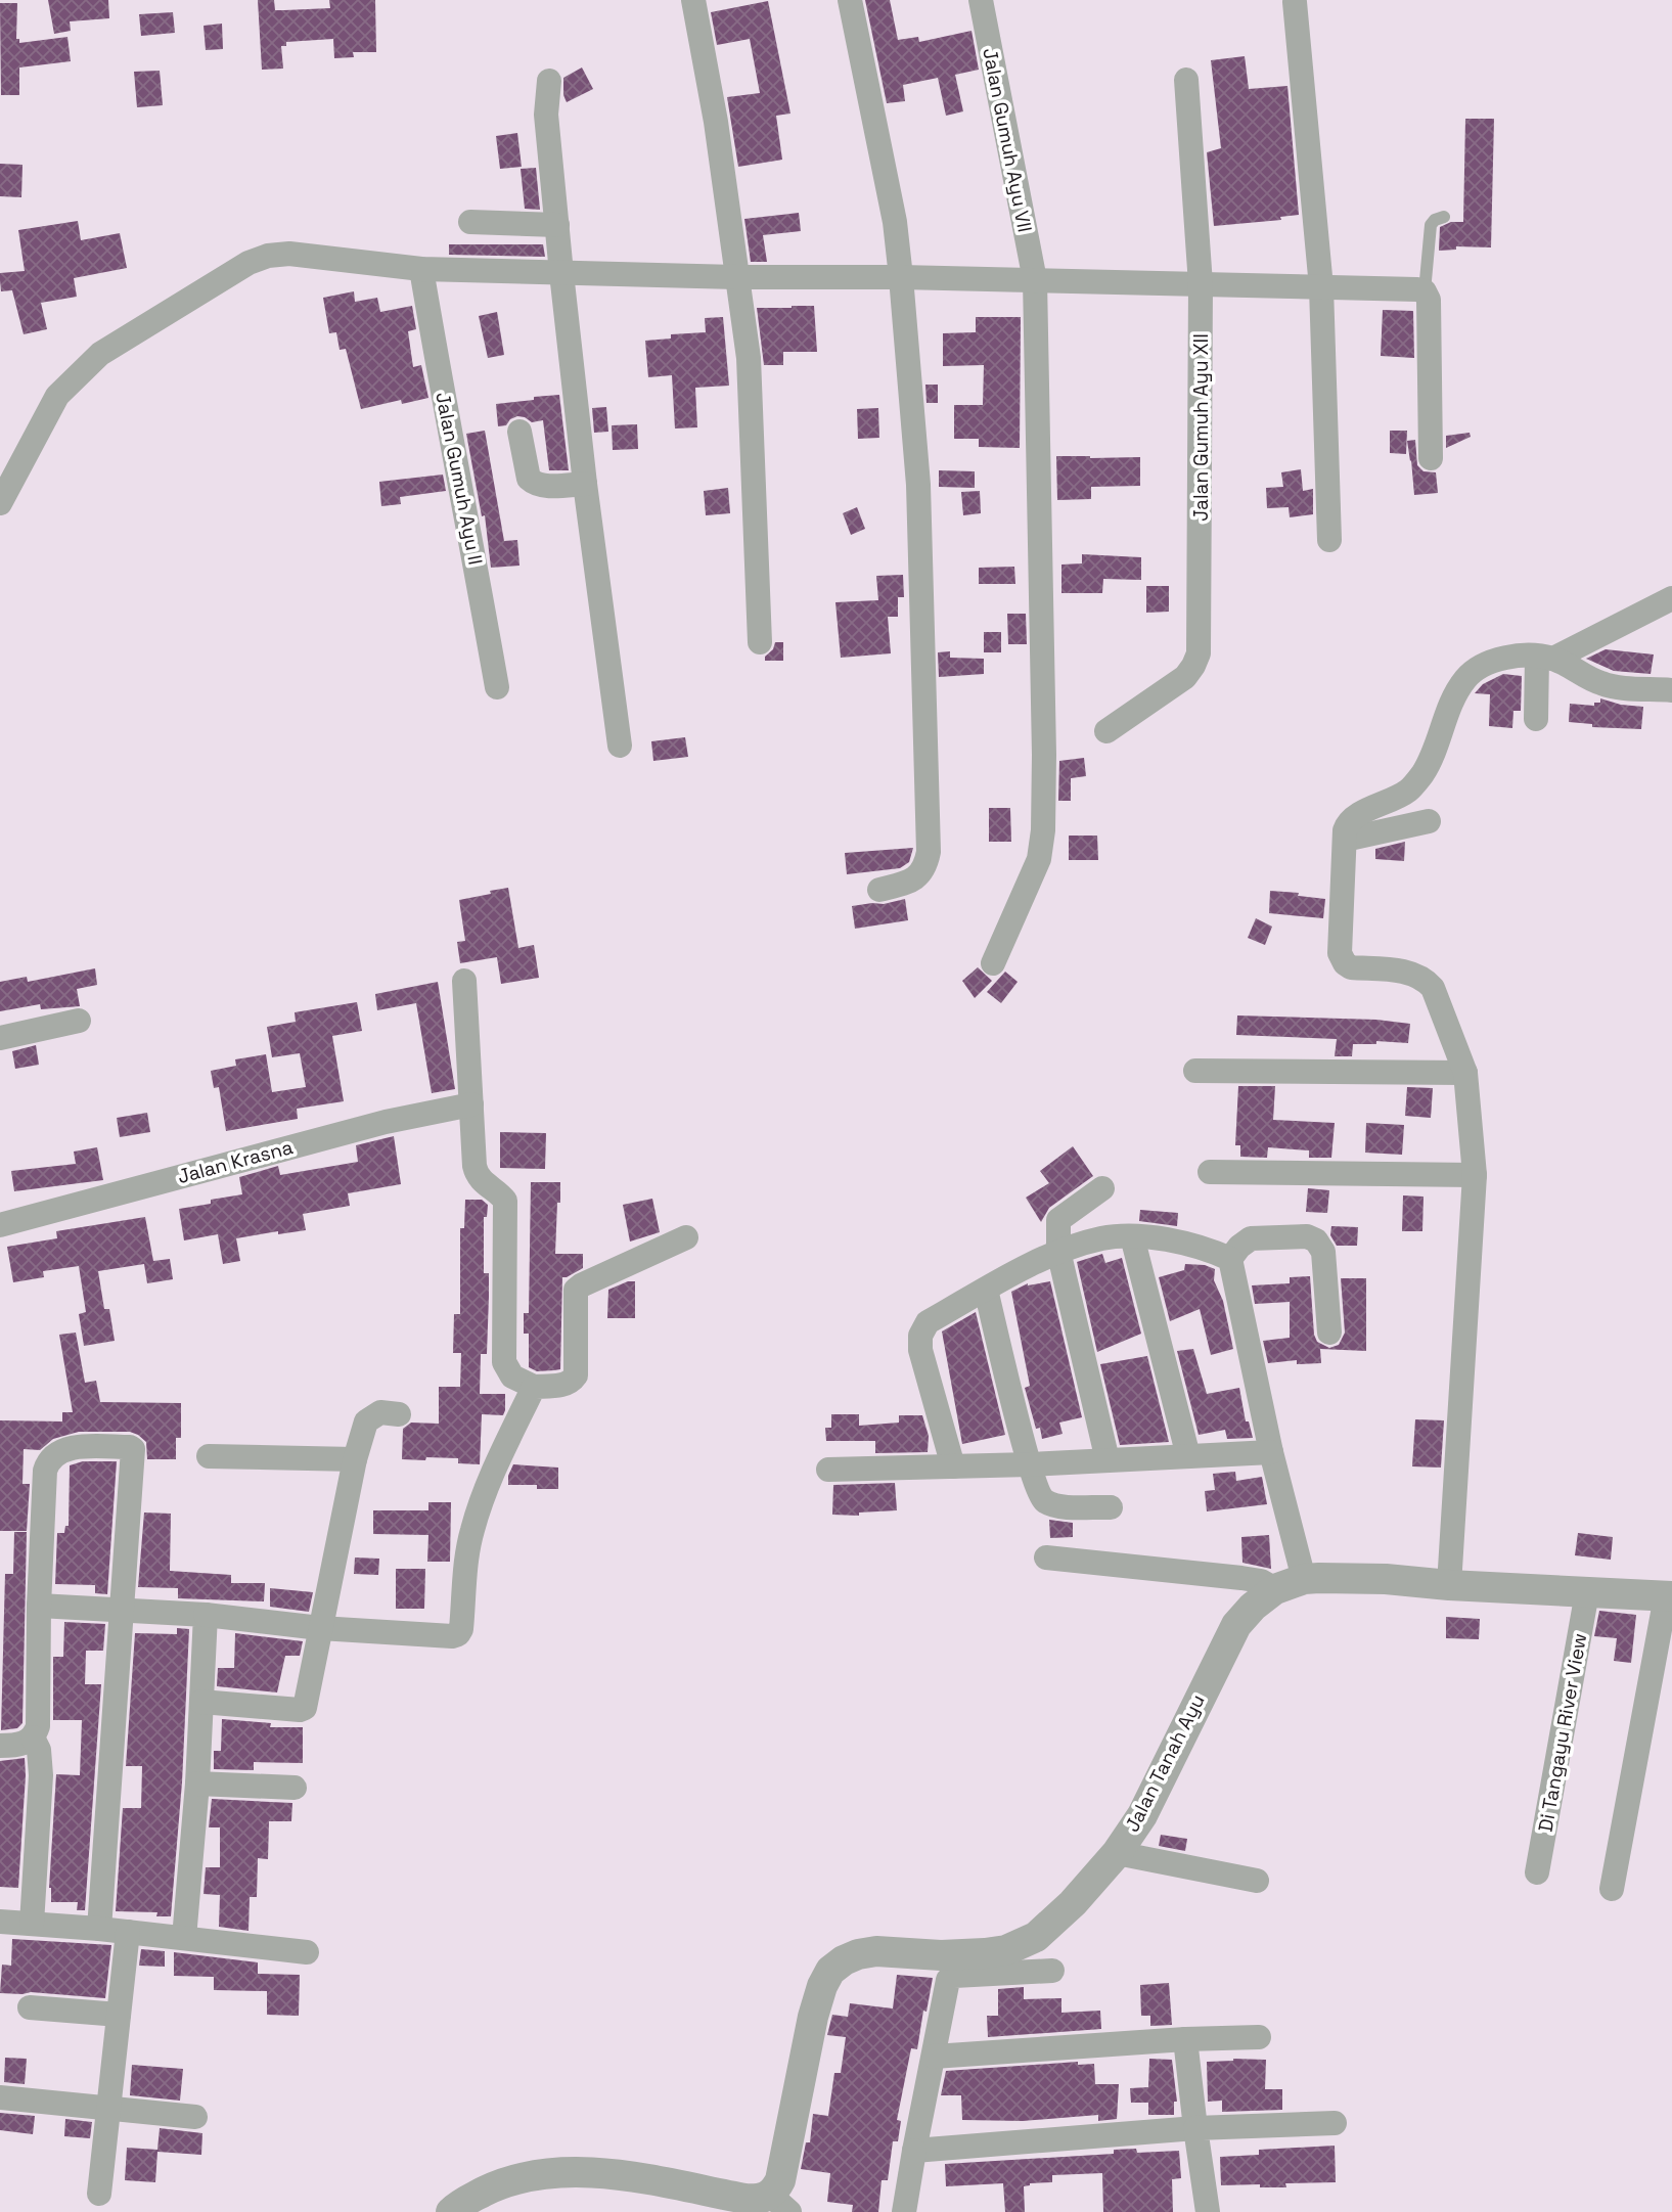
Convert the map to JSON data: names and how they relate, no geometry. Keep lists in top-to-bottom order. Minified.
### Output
{"streets":{"street":["Jalan Gumuh Ayu VII","Jalan Gumuh Ayu XII","Jalan Gumuh Ayu II","Jalan Krasna","Di Tangayu River View","Jalan Tanah Ayu"]},"crossings":[["Di Tangayu River View","Jalan Tanah Ayu"]]}
